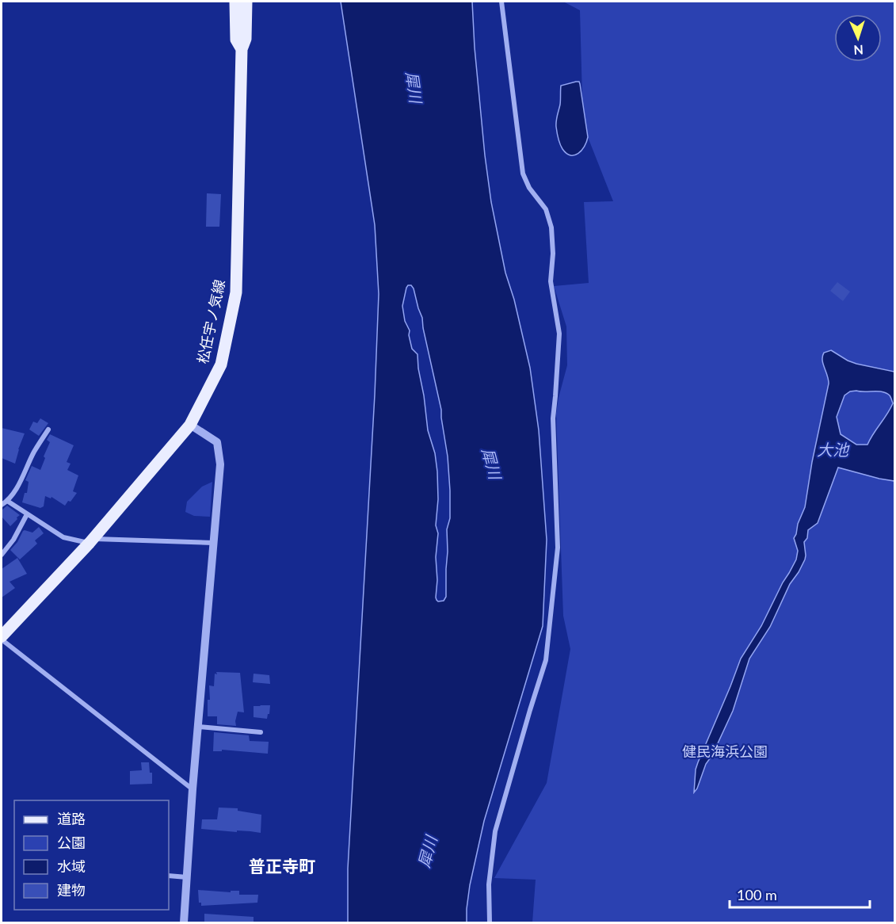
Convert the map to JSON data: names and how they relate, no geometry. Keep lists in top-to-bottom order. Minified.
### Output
{"streets":{"main road":["松任宇ノ気線"]},"districts":["普正寺町"],"water":["犀川","大池"],"parks":["健民海浜公園"],"legend":["道路","公園","水域","建物"],"scale_bar":"100 m","north":"bottom"}
